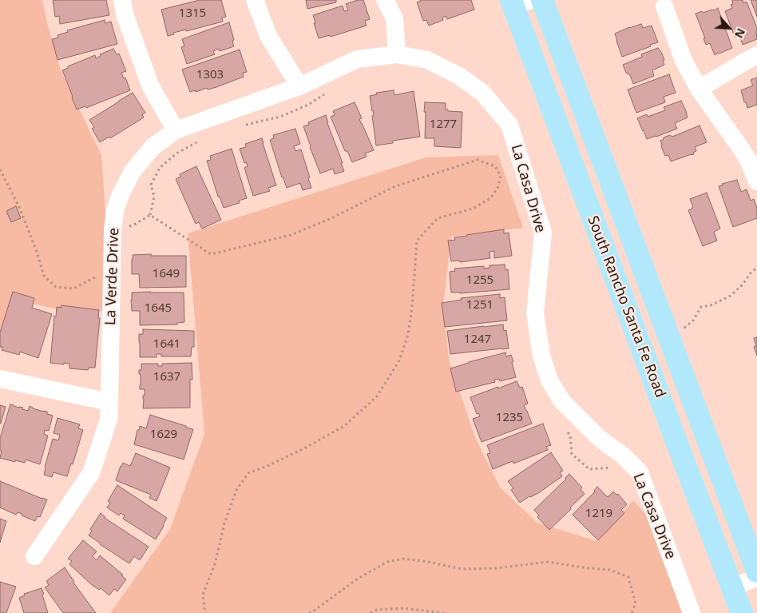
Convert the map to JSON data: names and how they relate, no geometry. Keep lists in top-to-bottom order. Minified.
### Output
{"streets":{"main road":["South Rancho Santa Fe Road"],"street":["La Casa Drive","La Verde Drive"]},"crossings":[["La Casa Drive","La Verde Drive"]],"house_numbers":["1315","1303","1277","1649","1255","1251","1645","1247","1641","1637","1235","1629","1219"],"north":"bottom right"}
